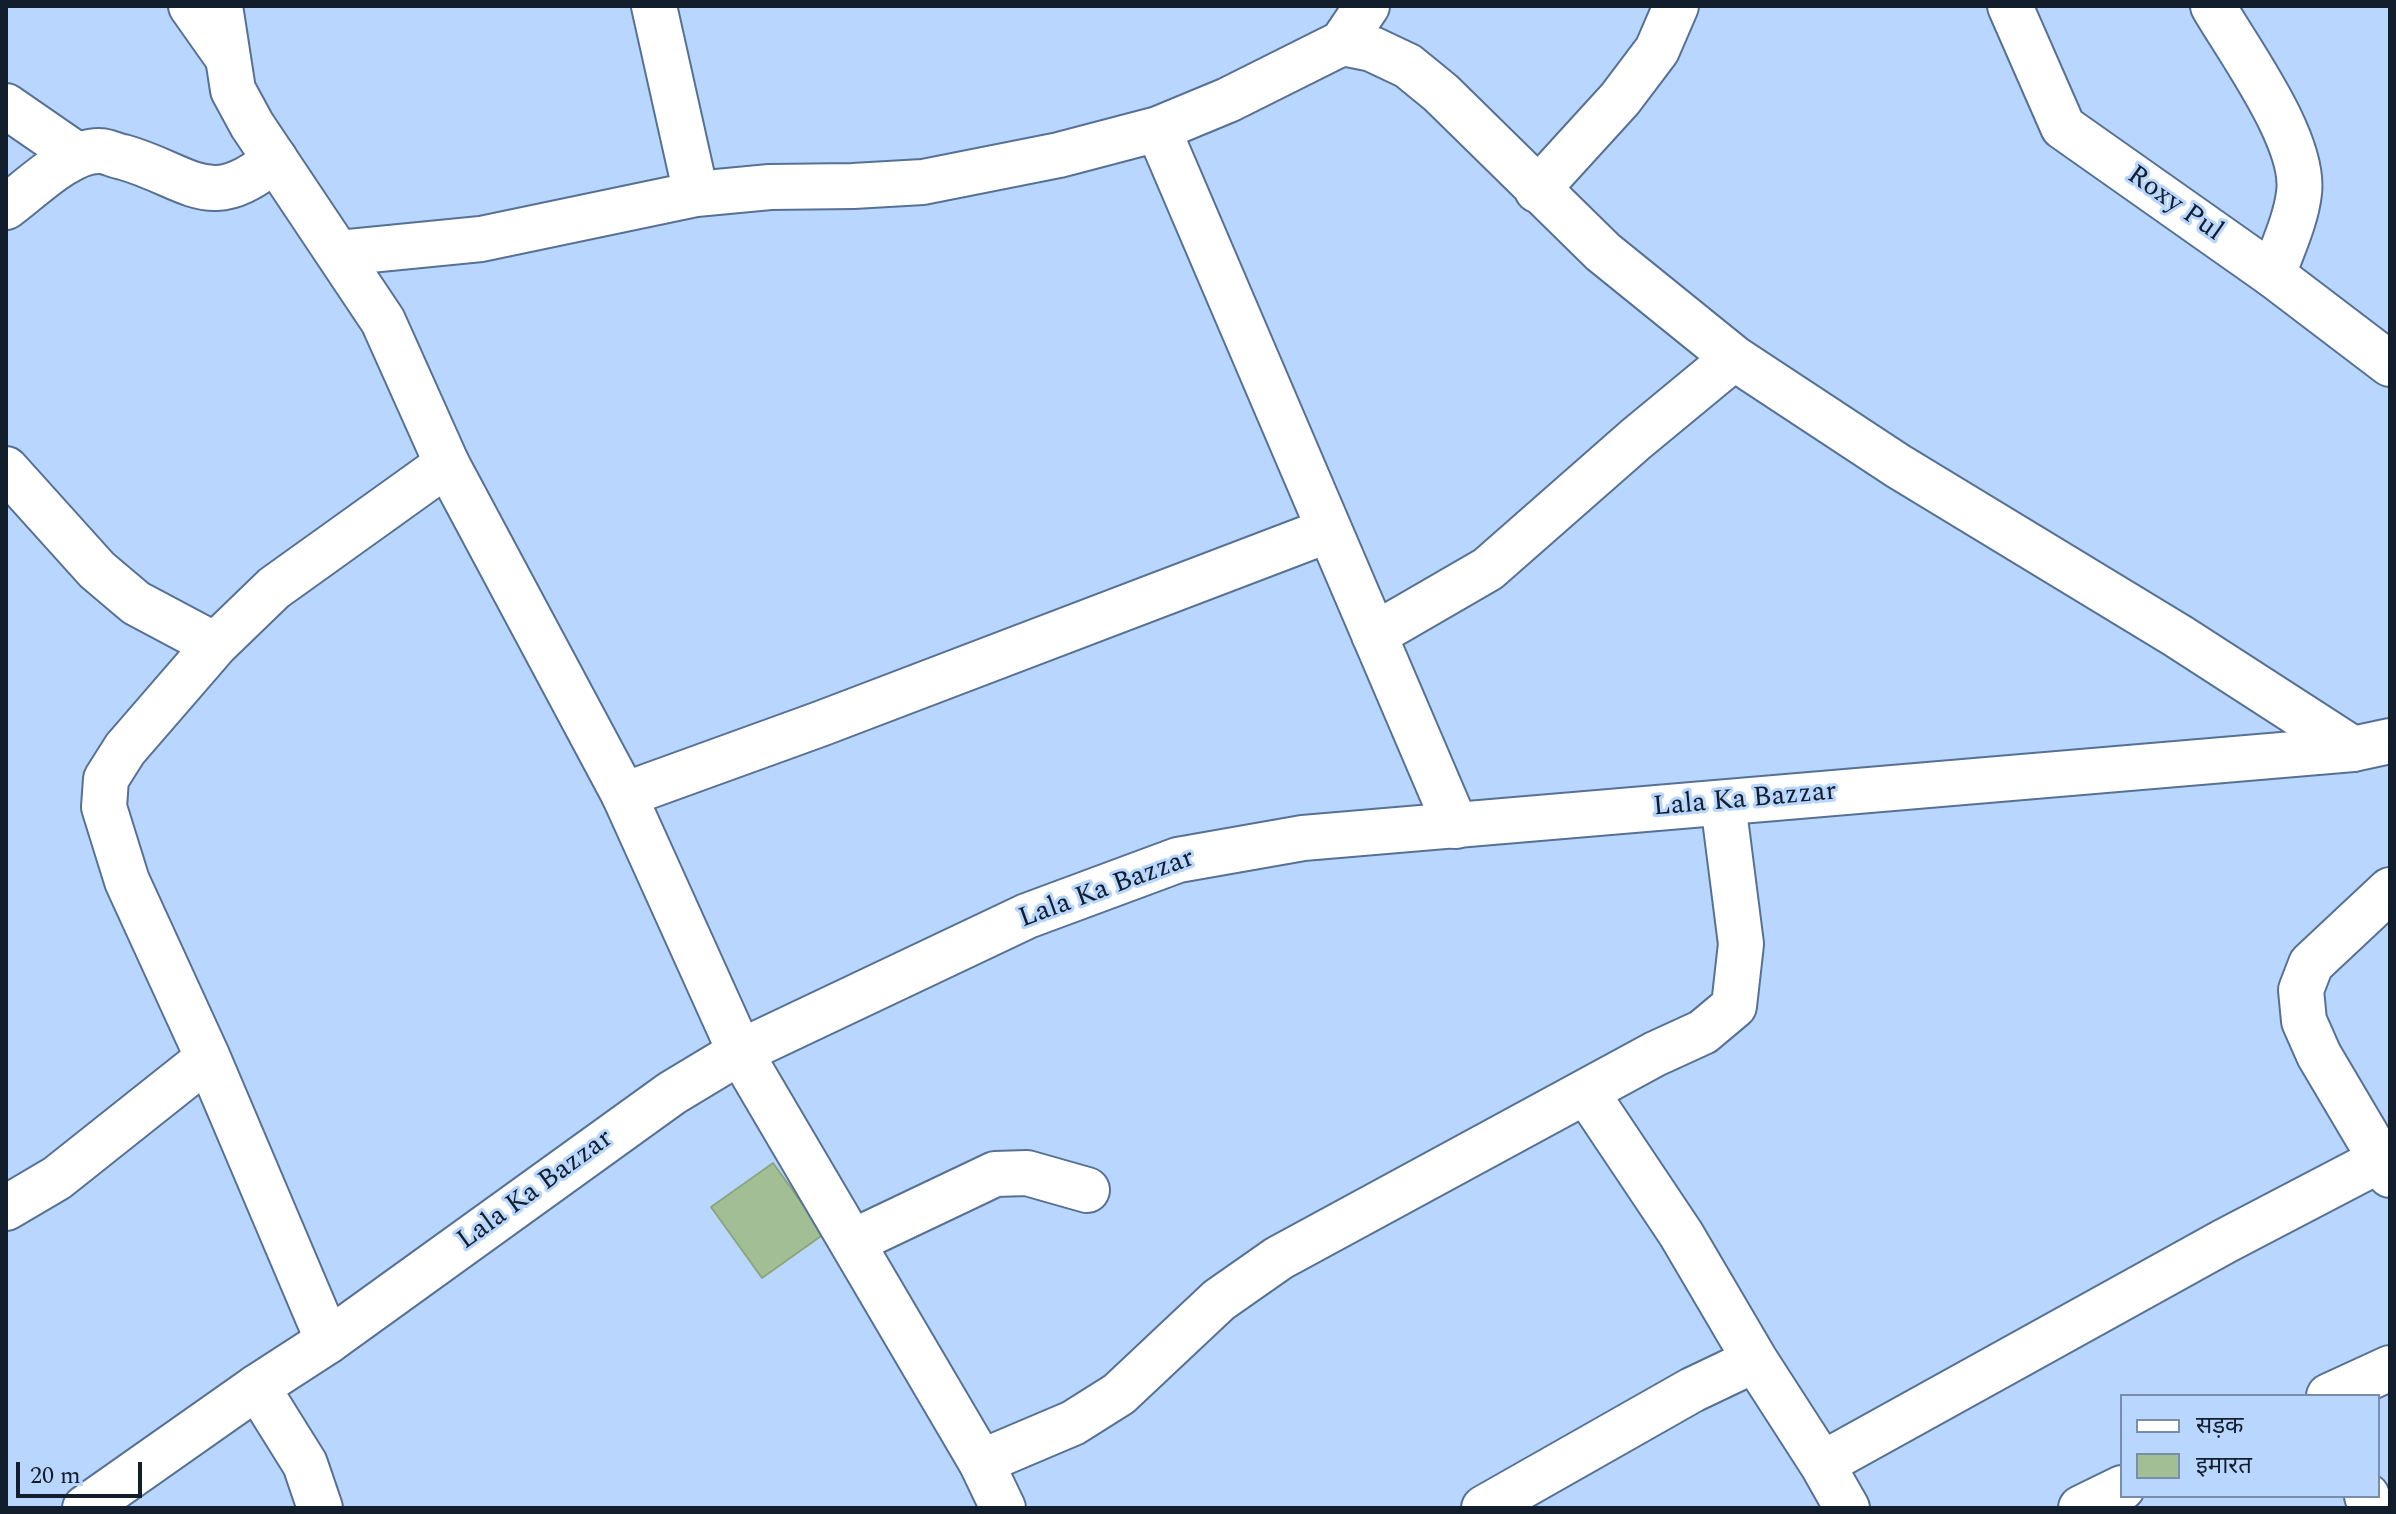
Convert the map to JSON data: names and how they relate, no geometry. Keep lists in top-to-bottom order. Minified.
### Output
{"streets":{"street":["Roxy Pul","Lala Ka Bazzar"]},"legend":["सड़क","इमारत"],"scale_bar":"20 m"}
